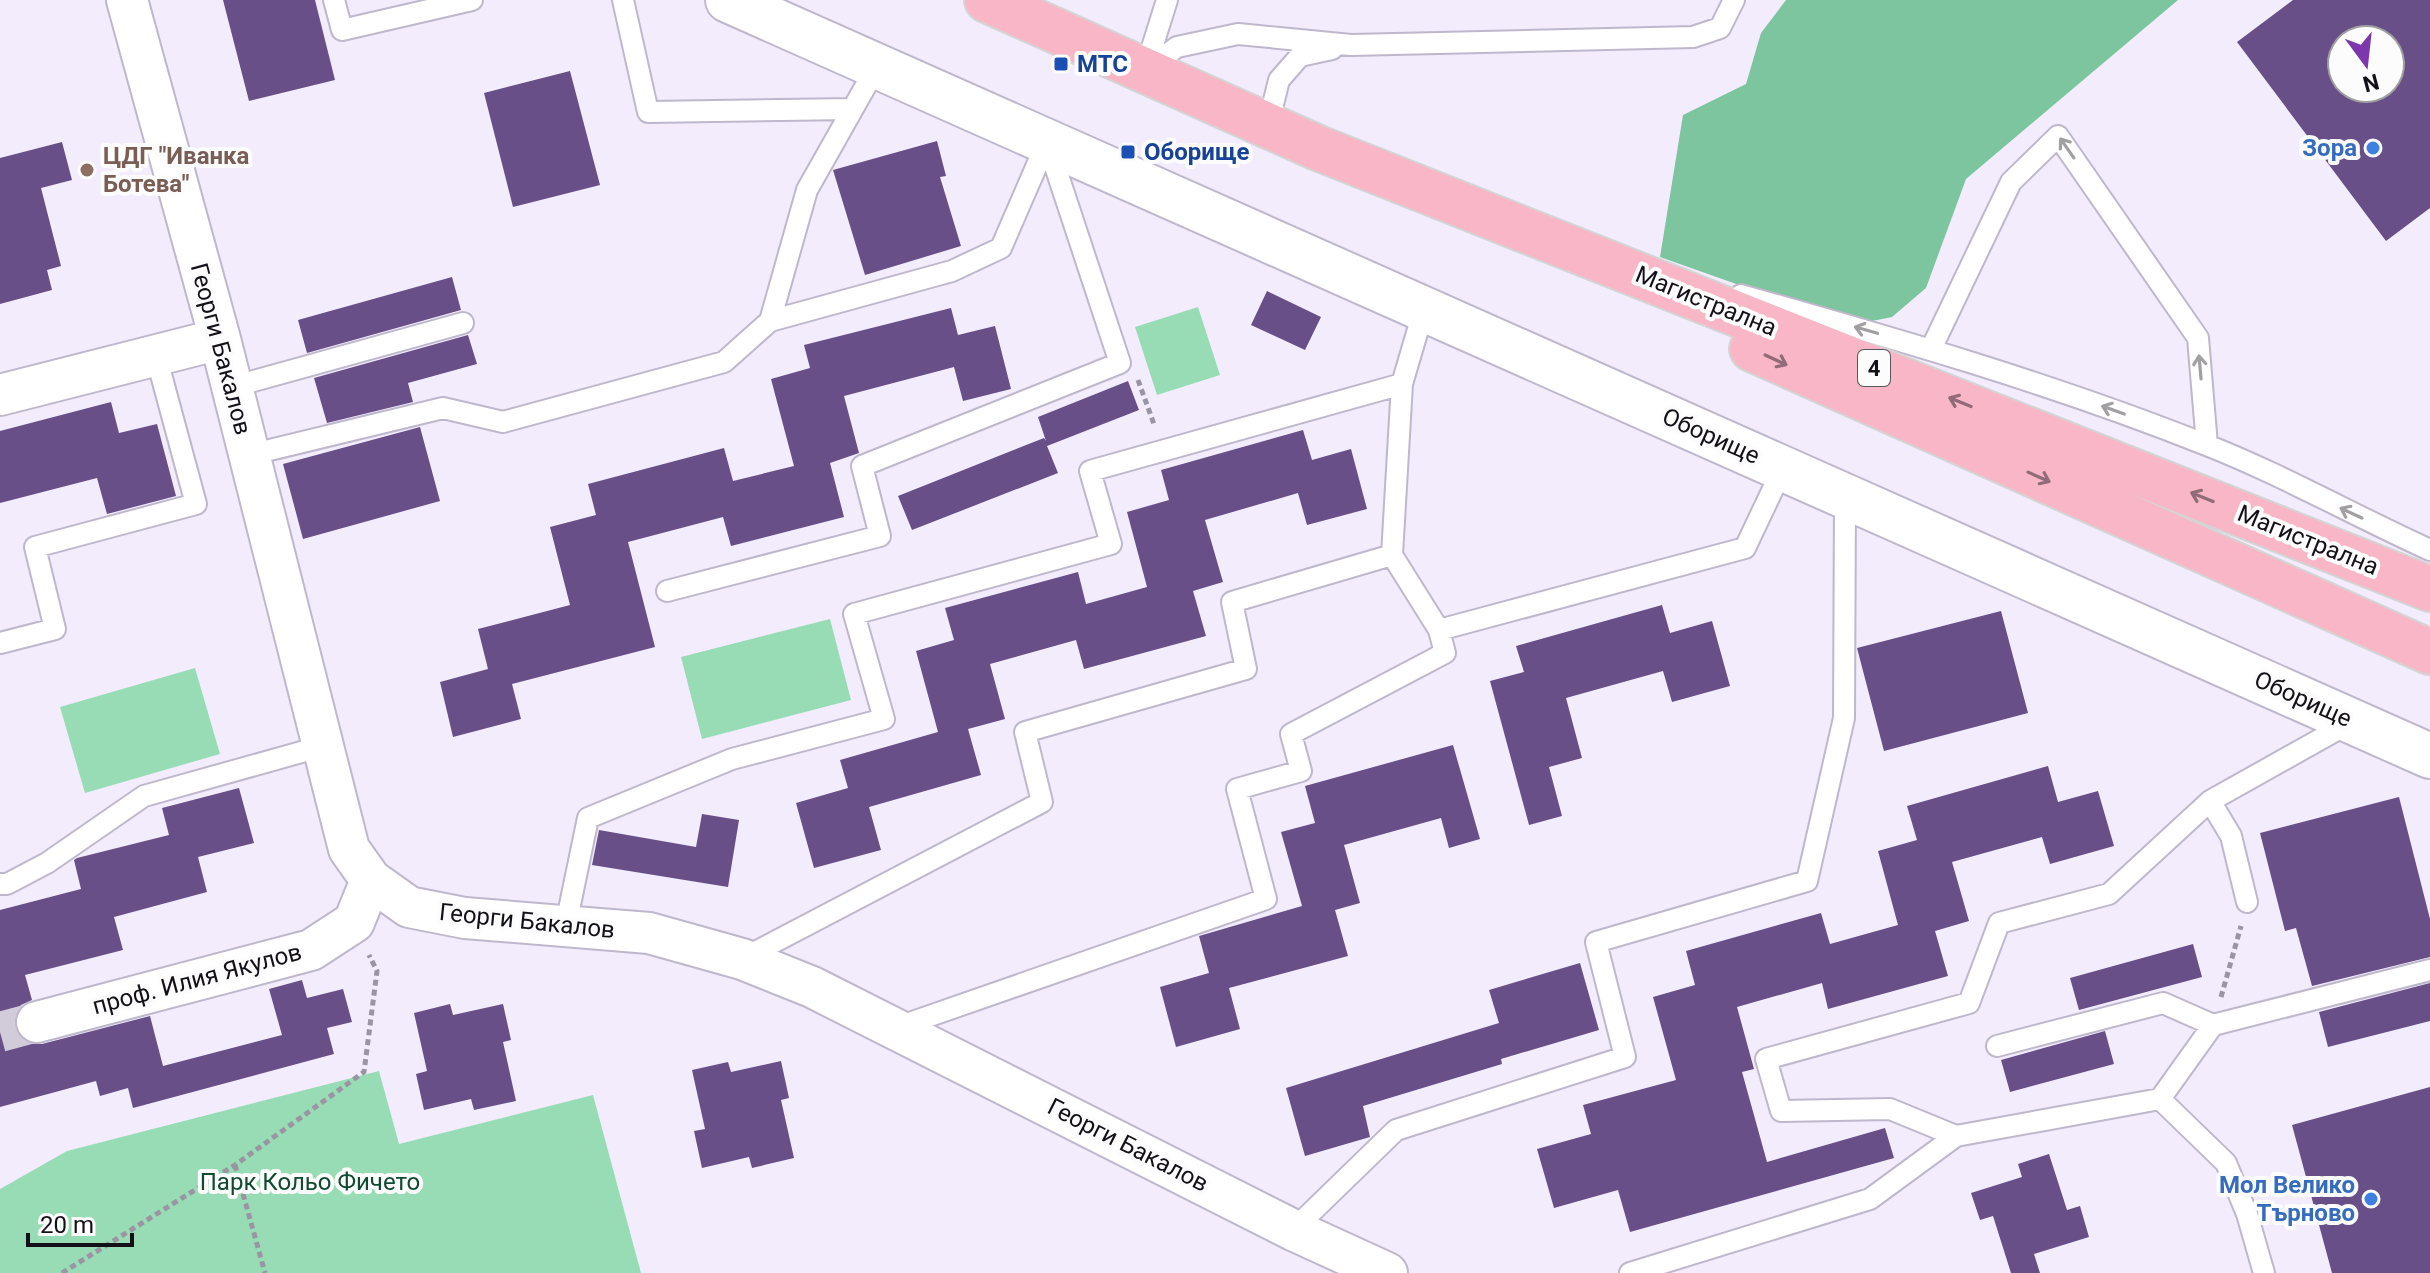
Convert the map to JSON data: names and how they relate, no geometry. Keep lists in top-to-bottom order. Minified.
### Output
{"streets":{"main road":["Магистрална","4"],"street":["Георги Бакалов","Оборище","проф. Илия Якулов"]},"crossings":[["Магистрална","4"]],"parks":["Парк Кольо Фичето"],"places":{"transit":["МТС","Оборище"],"other":["Зора","ЦДГ \"Иванка Ботева\"","Мол Велико Търново"]},"scale_bar":"20 m","north":"bottom"}
